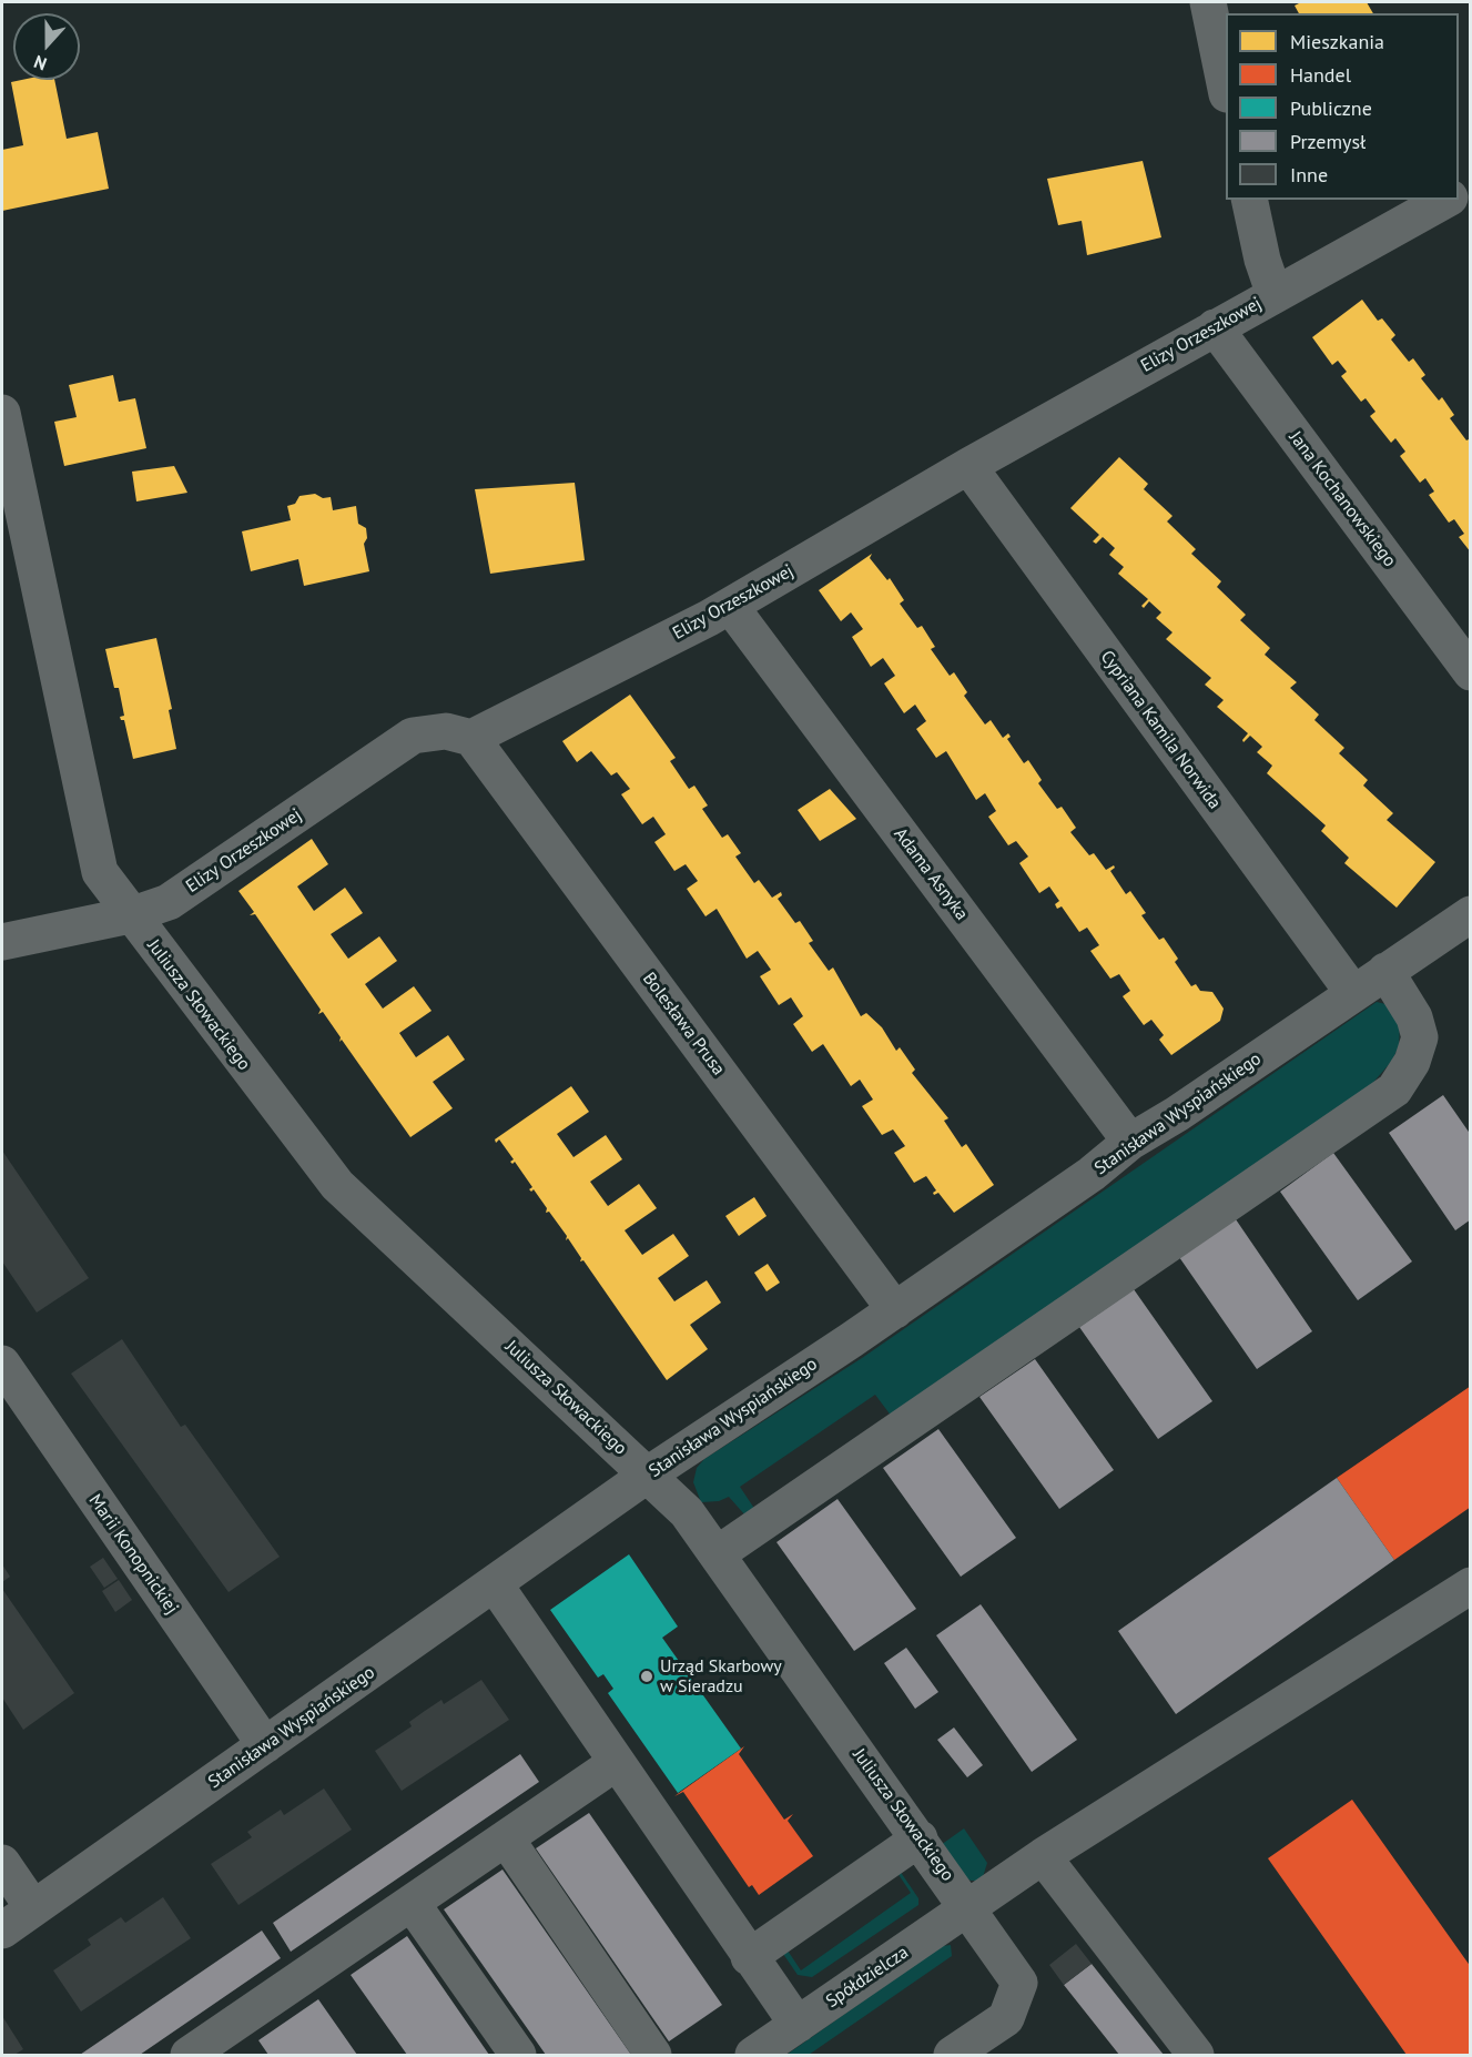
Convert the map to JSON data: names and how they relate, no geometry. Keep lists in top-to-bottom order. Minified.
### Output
{"streets":{"street":["Elizy Orzeszkowej","Jana Kochanowskiego","Cypriana Kamila Norwida","Adama Asnyka","Juliusza Słowackiego","Bolesława Prusa","Stanisława Wyspiańskiego","Marii Konopnickiej","Spółdzielcza"]},"crossings":[["Elizy Orzeszkowej","Jana Kochanowskiego"],["Elizy Orzeszkowej","Cypriana Kamila Norwida"],["Elizy Orzeszkowej","Adama Asnyka"],["Elizy Orzeszkowej","Juliusza Słowackiego"],["Elizy Orzeszkowej","Bolesława Prusa"],["Cypriana Kamila Norwida","Stanisława Wyspiańskiego"],["Adama Asnyka","Stanisława Wyspiańskiego"],["Juliusza Słowackiego","Stanisława Wyspiańskiego"],["Juliusza Słowackiego","Spółdzielcza"],["Bolesława Prusa","Stanisława Wyspiańskiego"],["Stanisława Wyspiańskiego","Marii Konopnickiej"]],"places":["Urząd Skarbowy w Sieradzu"],"legend":["Mieszkania","Handel","Publiczne","Przemysł","Inne"],"north":"bottom"}
